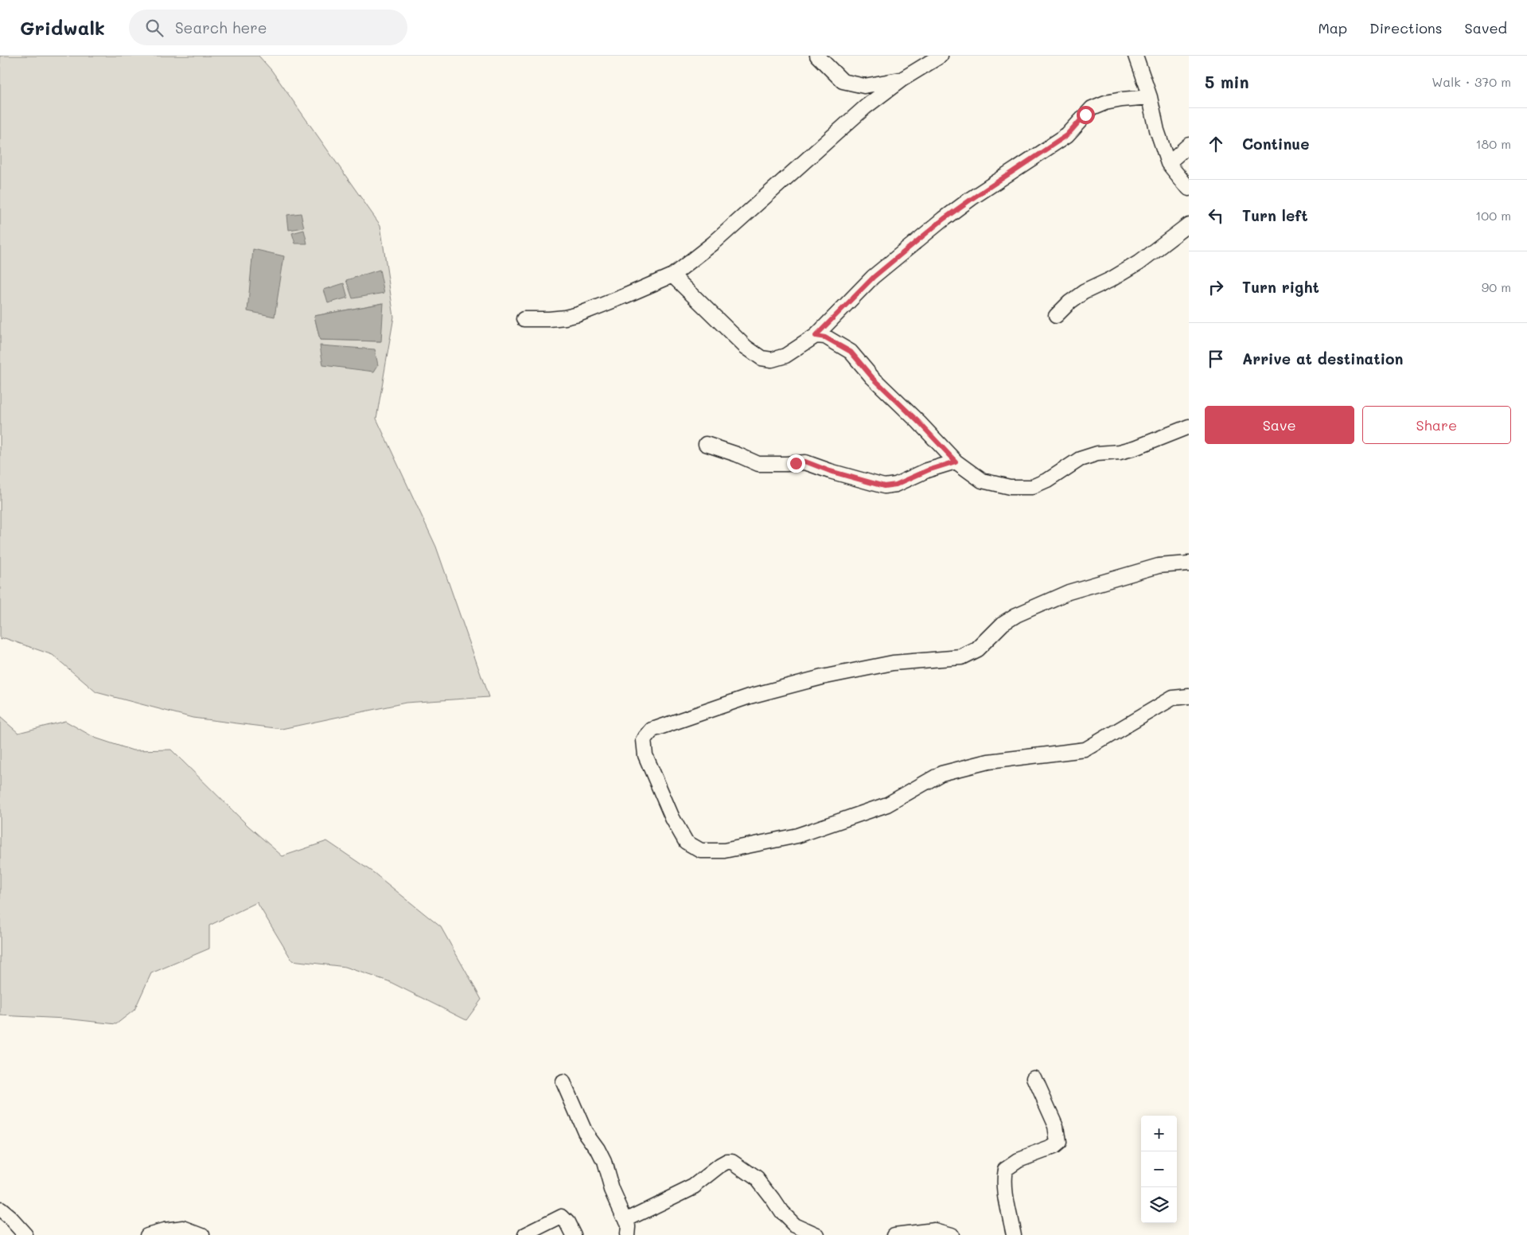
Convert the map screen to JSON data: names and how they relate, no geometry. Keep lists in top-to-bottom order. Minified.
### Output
{"page":{"header":"Gridwalk","search":"Search here","nav":["Map","Directions","Saved"],"heading":["5 min","Walk · 370 m"],"list":[["Continue","180 m"],["Turn left","100 m"],["Turn right","90 m"],"Arrive at destination"],"buttons":["Save","Share"],"map_buttons":["+","−"]}}
